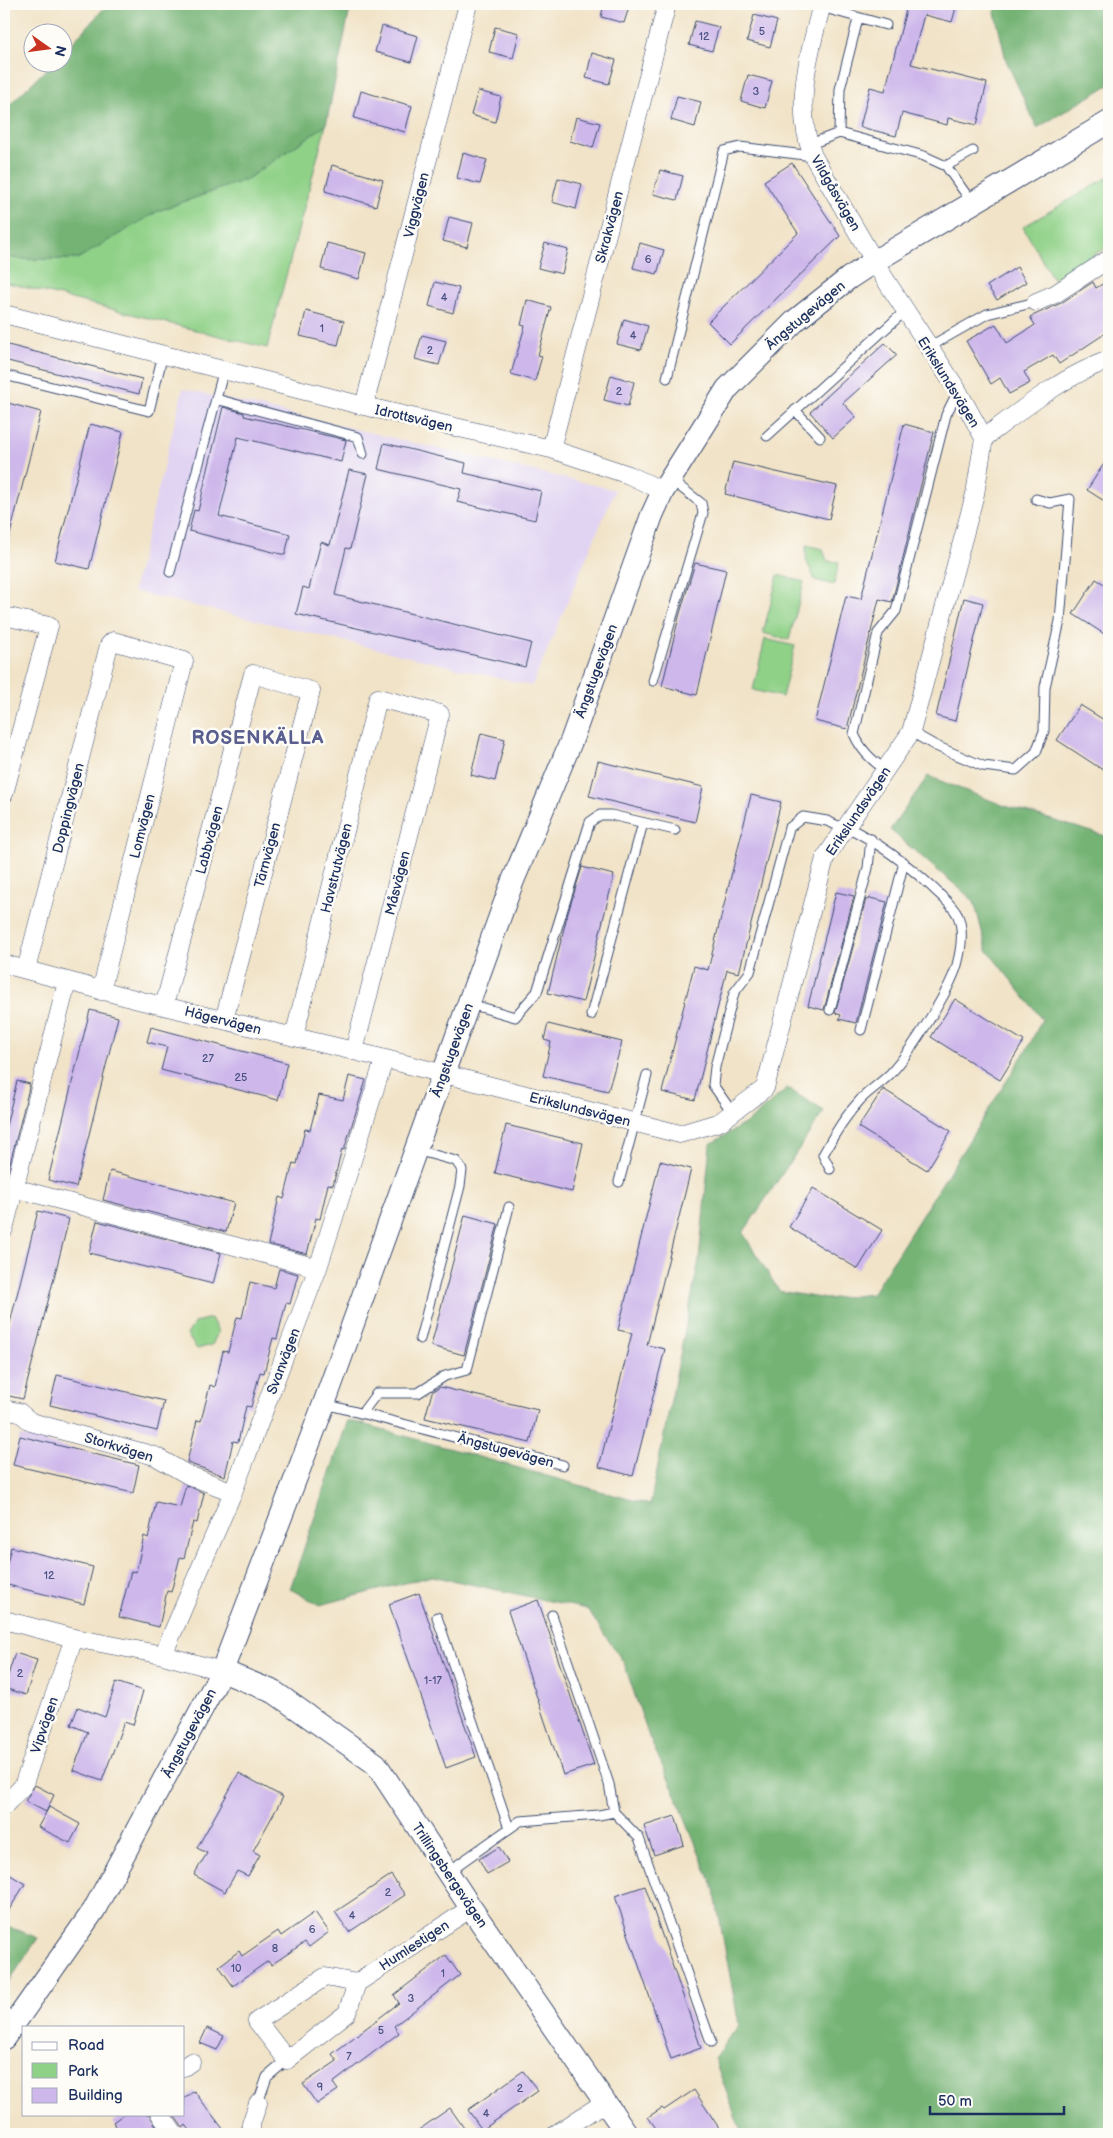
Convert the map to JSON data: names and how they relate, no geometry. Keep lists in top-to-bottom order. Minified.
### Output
{"streets":{"street":["Vildgåsvägen","Viggvägen","Skrakvägen","Ängstugevägen","Erikslundsvägen","Idrottsvägen","Doppingvägen","Lomvägen","Labbvägen","Tärnvägen","Havstrutvägen","Måsvägen","Hägervägen","Svanvägen","Storkvägen","Vipvägen","Trillingsbergsvägen","Humlestigen"]},"crossings":[["Vildgåsvägen","Ängstugevägen"],["Vildgåsvägen","Erikslundsvägen"],["Viggvägen","Idrottsvägen"],["Skrakvägen","Idrottsvägen"],["Ängstugevägen","Erikslundsvägen"],["Ängstugevägen","Idrottsvägen"],["Ängstugevägen","Hägervägen"],["Ängstugevägen","Trillingsbergsvägen"],["Erikslundsvägen","Hägervägen"],["Doppingvägen","Lomvägen"],["Doppingvägen","Hägervägen"],["Lomvägen","Hägervägen"],["Labbvägen","Tärnvägen"],["Labbvägen","Hägervägen"],["Tärnvägen","Hägervägen"],["Havstrutvägen","Måsvägen"],["Havstrutvägen","Hägervägen"],["Måsvägen","Hägervägen"],["Hägervägen","Svanvägen"],["Svanvägen","Storkvägen"],["Trillingsbergsvägen","Humlestigen"]],"districts":["ROSENKÄLLA"],"house_numbers":["5","12","3","6","4","1","4","2","2","27","25","12","2","1-17","2","4","6","8","10","1","3","5","7","9","2","4"],"legend":["Road","Park","Building"],"scale_bar":"50 m","north":"right"}
